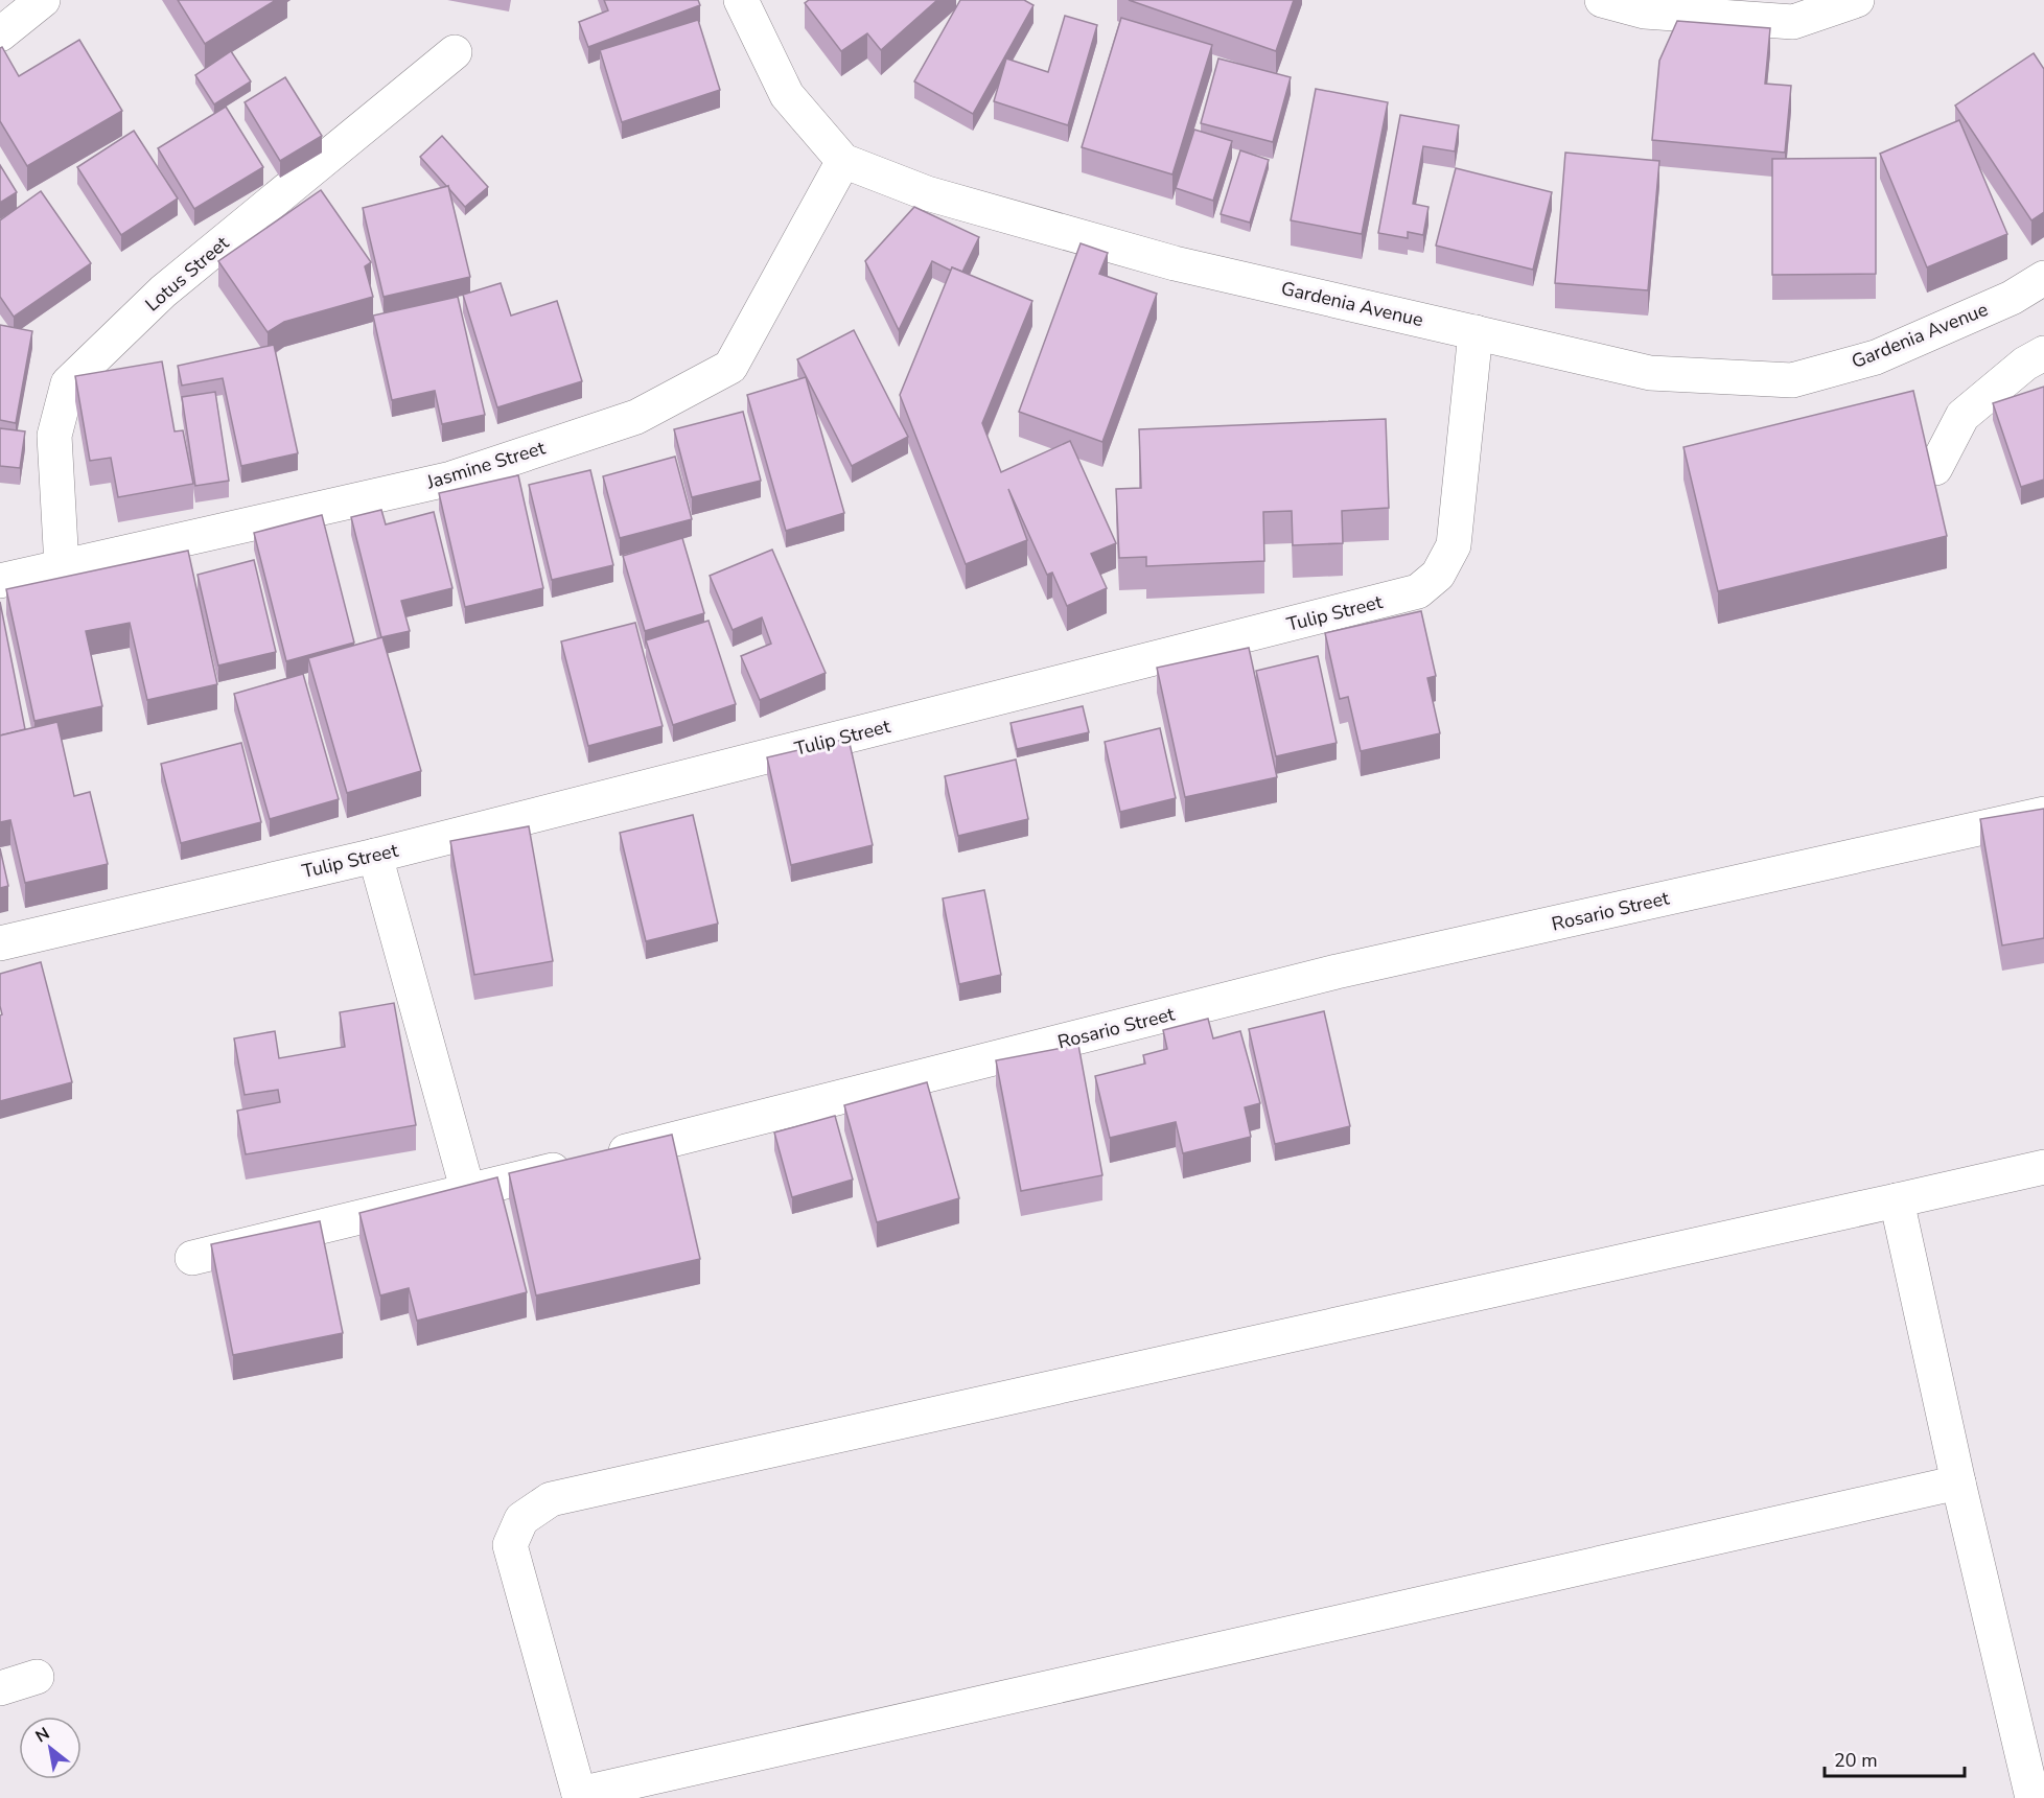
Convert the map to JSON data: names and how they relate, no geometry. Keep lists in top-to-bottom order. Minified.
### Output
{"streets":{"street":["Lotus Street","Gardenia Avenue","Jasmine Street","Tulip Street","Rosario Street"]},"crossings":[["Lotus Street","Jasmine Street"],["Gardenia Avenue","Jasmine Street"],["Gardenia Avenue","Tulip Street"]],"scale_bar":"20 m","north":"top left"}
